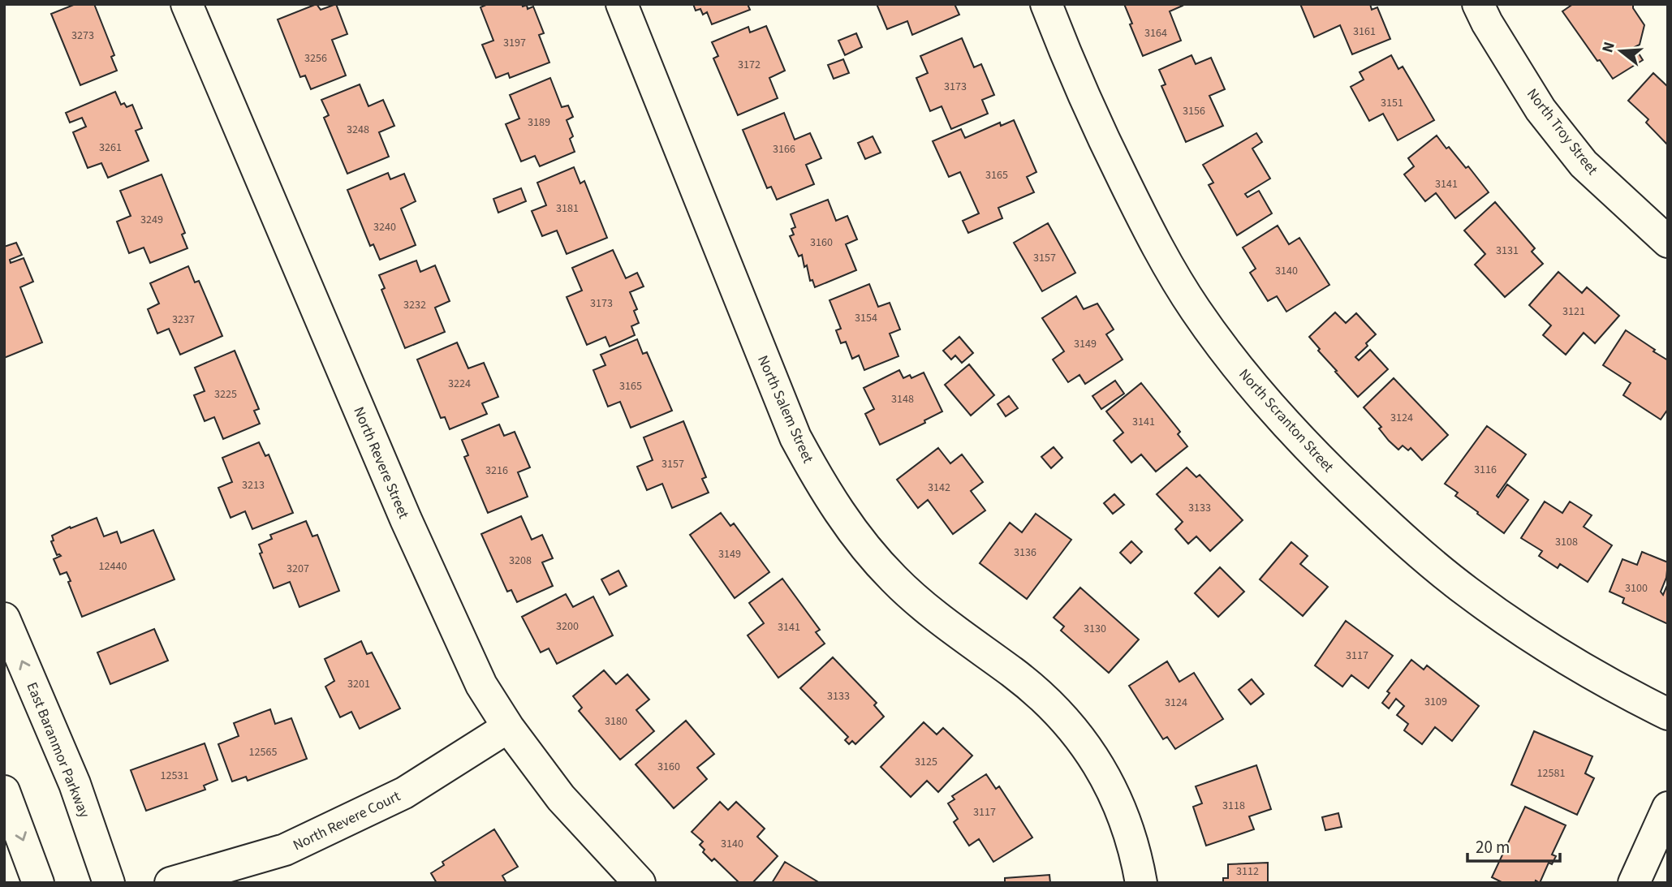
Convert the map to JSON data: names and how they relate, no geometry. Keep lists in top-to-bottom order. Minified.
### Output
{"streets":{"street":["North Troy Street","North Salem Street","North Scranton Street","North Revere Street","East Baranmor Parkway","North Revere Court"]},"crossings":[["North Revere Street","North Revere Court"]],"house_numbers":["3161","3164","3273","3197","3256","3172","3173","3151","3156","3189","3248","3261","3166","3165","3141","3181","3249","3240","3160","3131","3157","3140","3173","3232","3121","3154","3237","3149","3224","3165","3225","3148","3124","3141","3157","3116","3216","3213","3142","3133","3108","3136","3149","3208","12440","3207","3100","3200","3141","3130","3117","3201","3133","3109","3124","3180","12565","3125","3160","12581","12531","3118","3117","3140","3112"],"scale_bar":"20 m","north":"left"}
